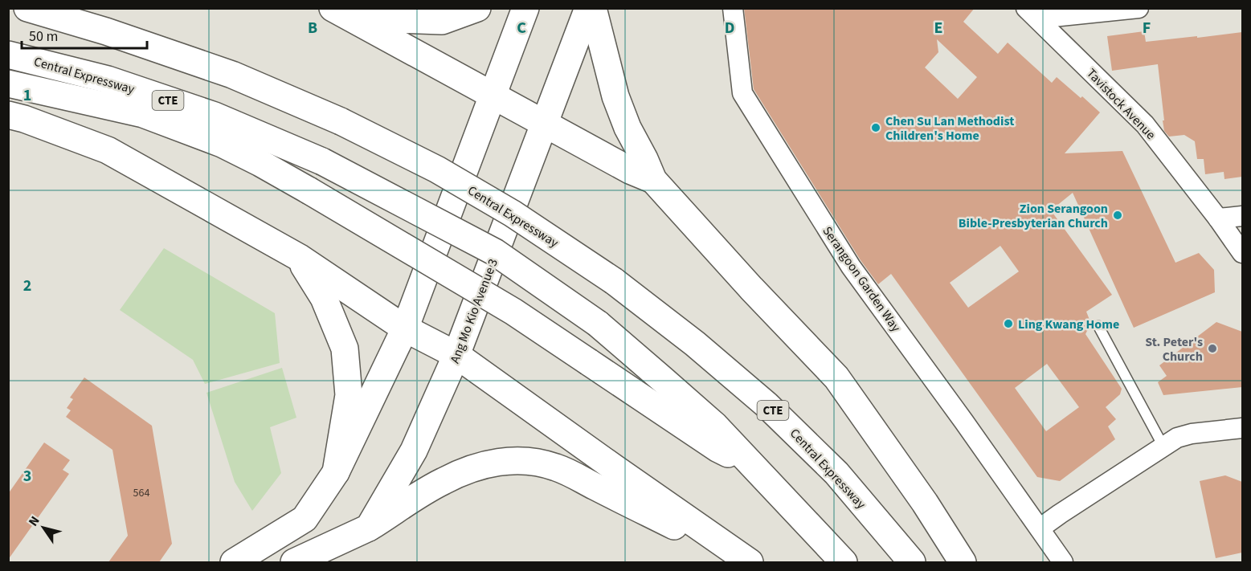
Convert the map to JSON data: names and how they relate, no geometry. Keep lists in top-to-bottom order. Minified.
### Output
{"streets":{"main road":["Central Expressway","CTE","Ang Mo Kio Avenue 3"],"street":["Tavistock Avenue","Serangoon Garden Way"]},"places":["Chen Su Lan Methodist Children's Home","Zion Serangoon Bible-Presbyterian Church","Ling Kwang Home","St. Peter's Church"],"house_numbers":["564"],"scale_bar":"50 m","north":"top left","grid":{"columns":["B","C","D","E","F"],"rows":["1","2","3"]}}
